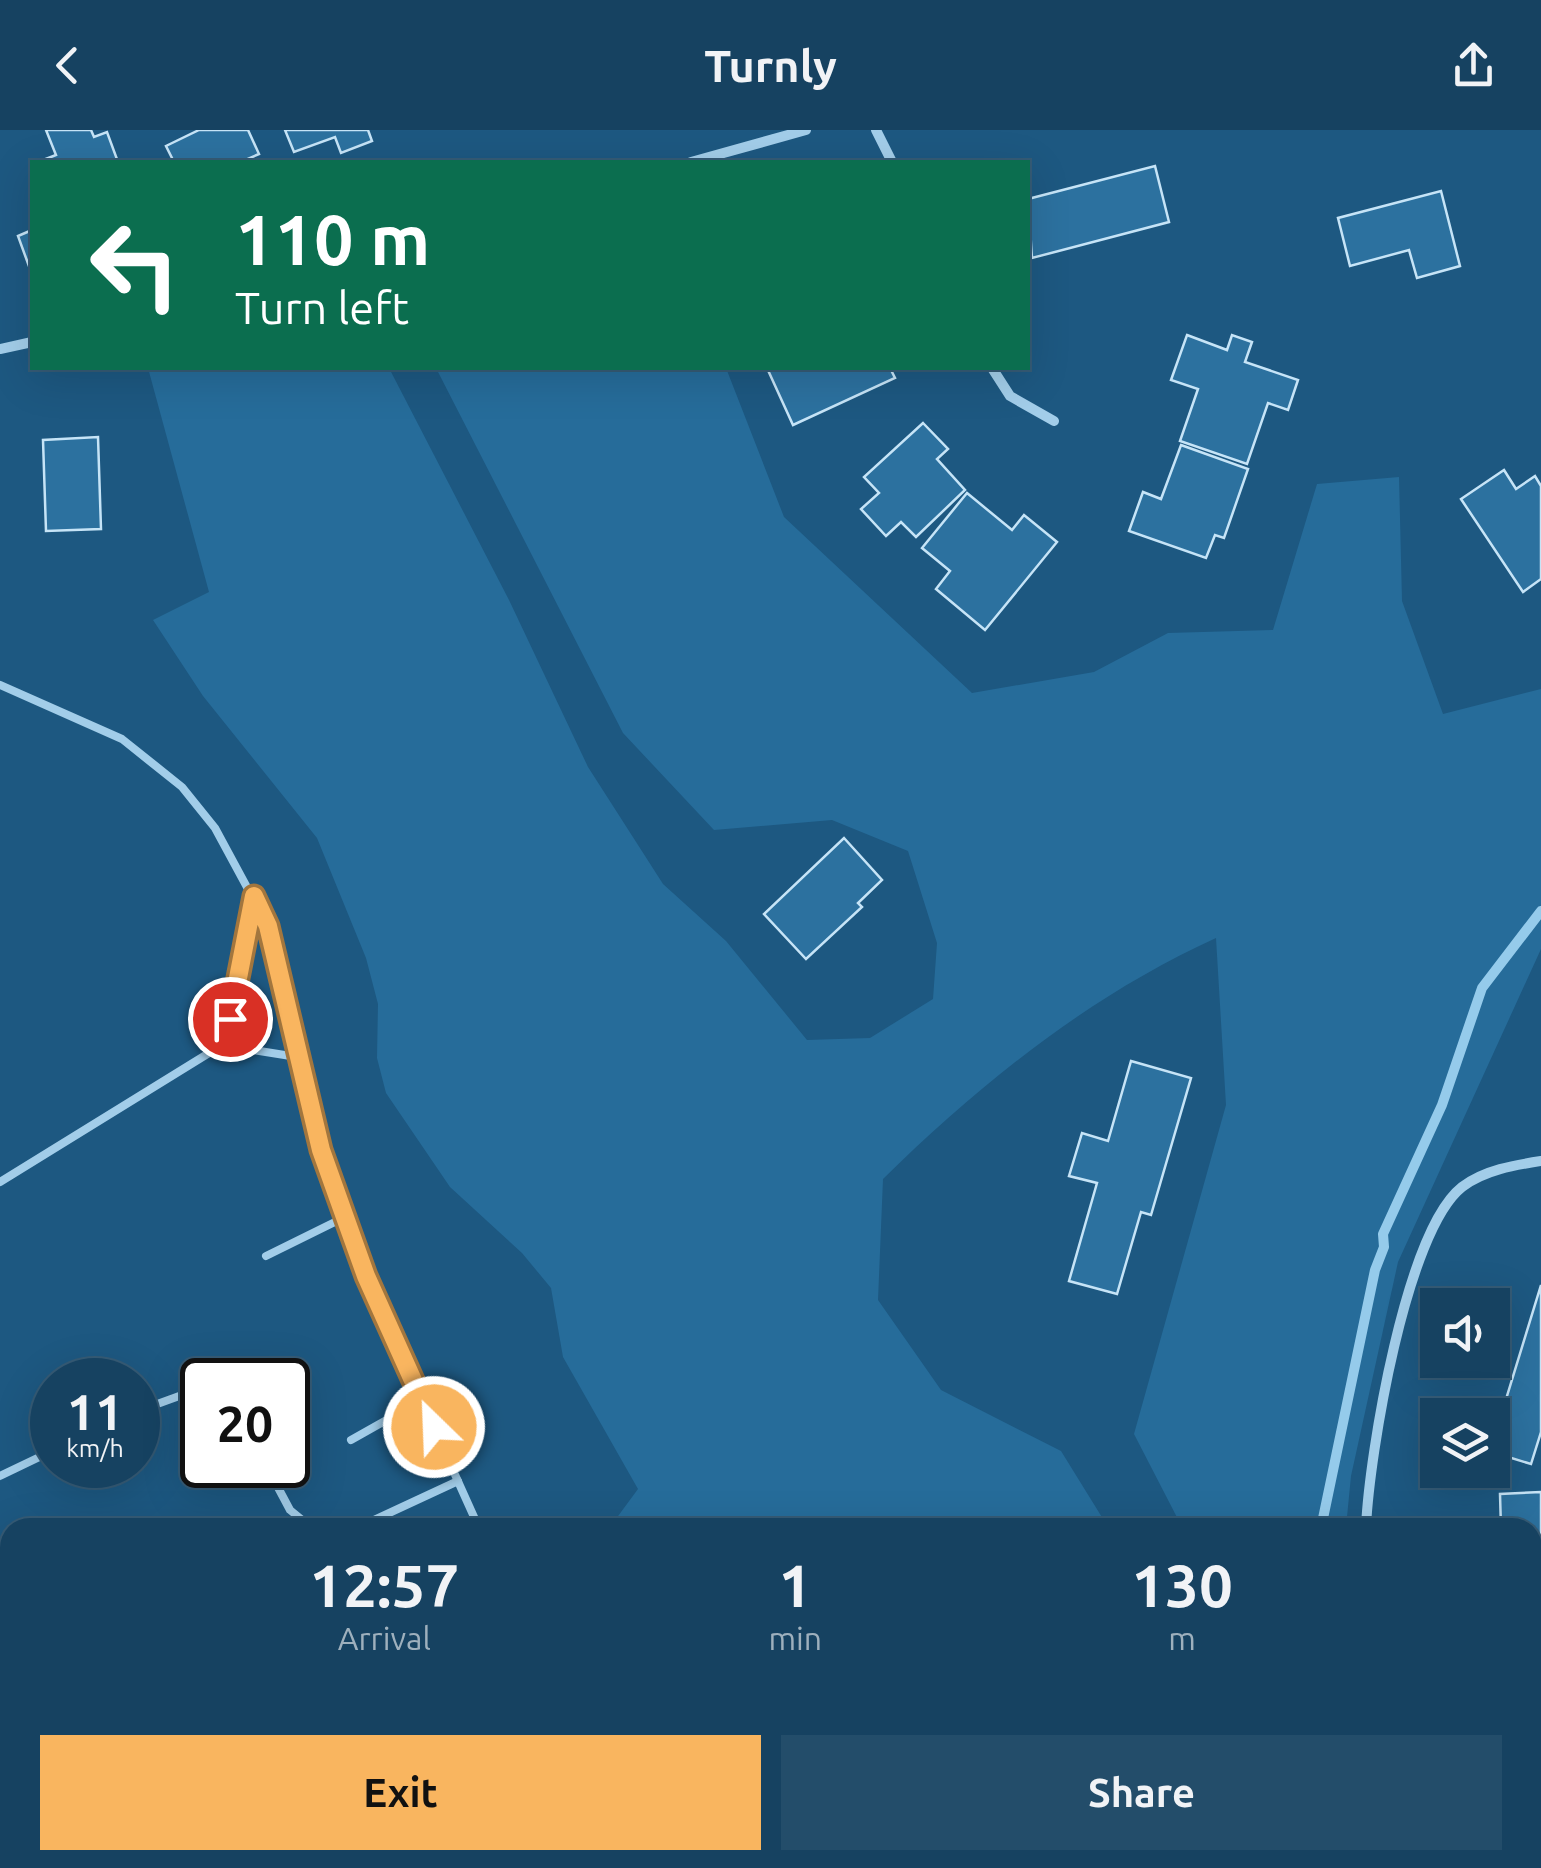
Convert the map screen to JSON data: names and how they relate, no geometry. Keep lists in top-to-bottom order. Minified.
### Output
{"page":{"header":"Turnly","turn":["110 m","Turn left"],"speed":"11 km/h","limit":"20","eta":["12:57","Arrival","1","min","130","m"],"buttons":["Exit","Share"]}}
